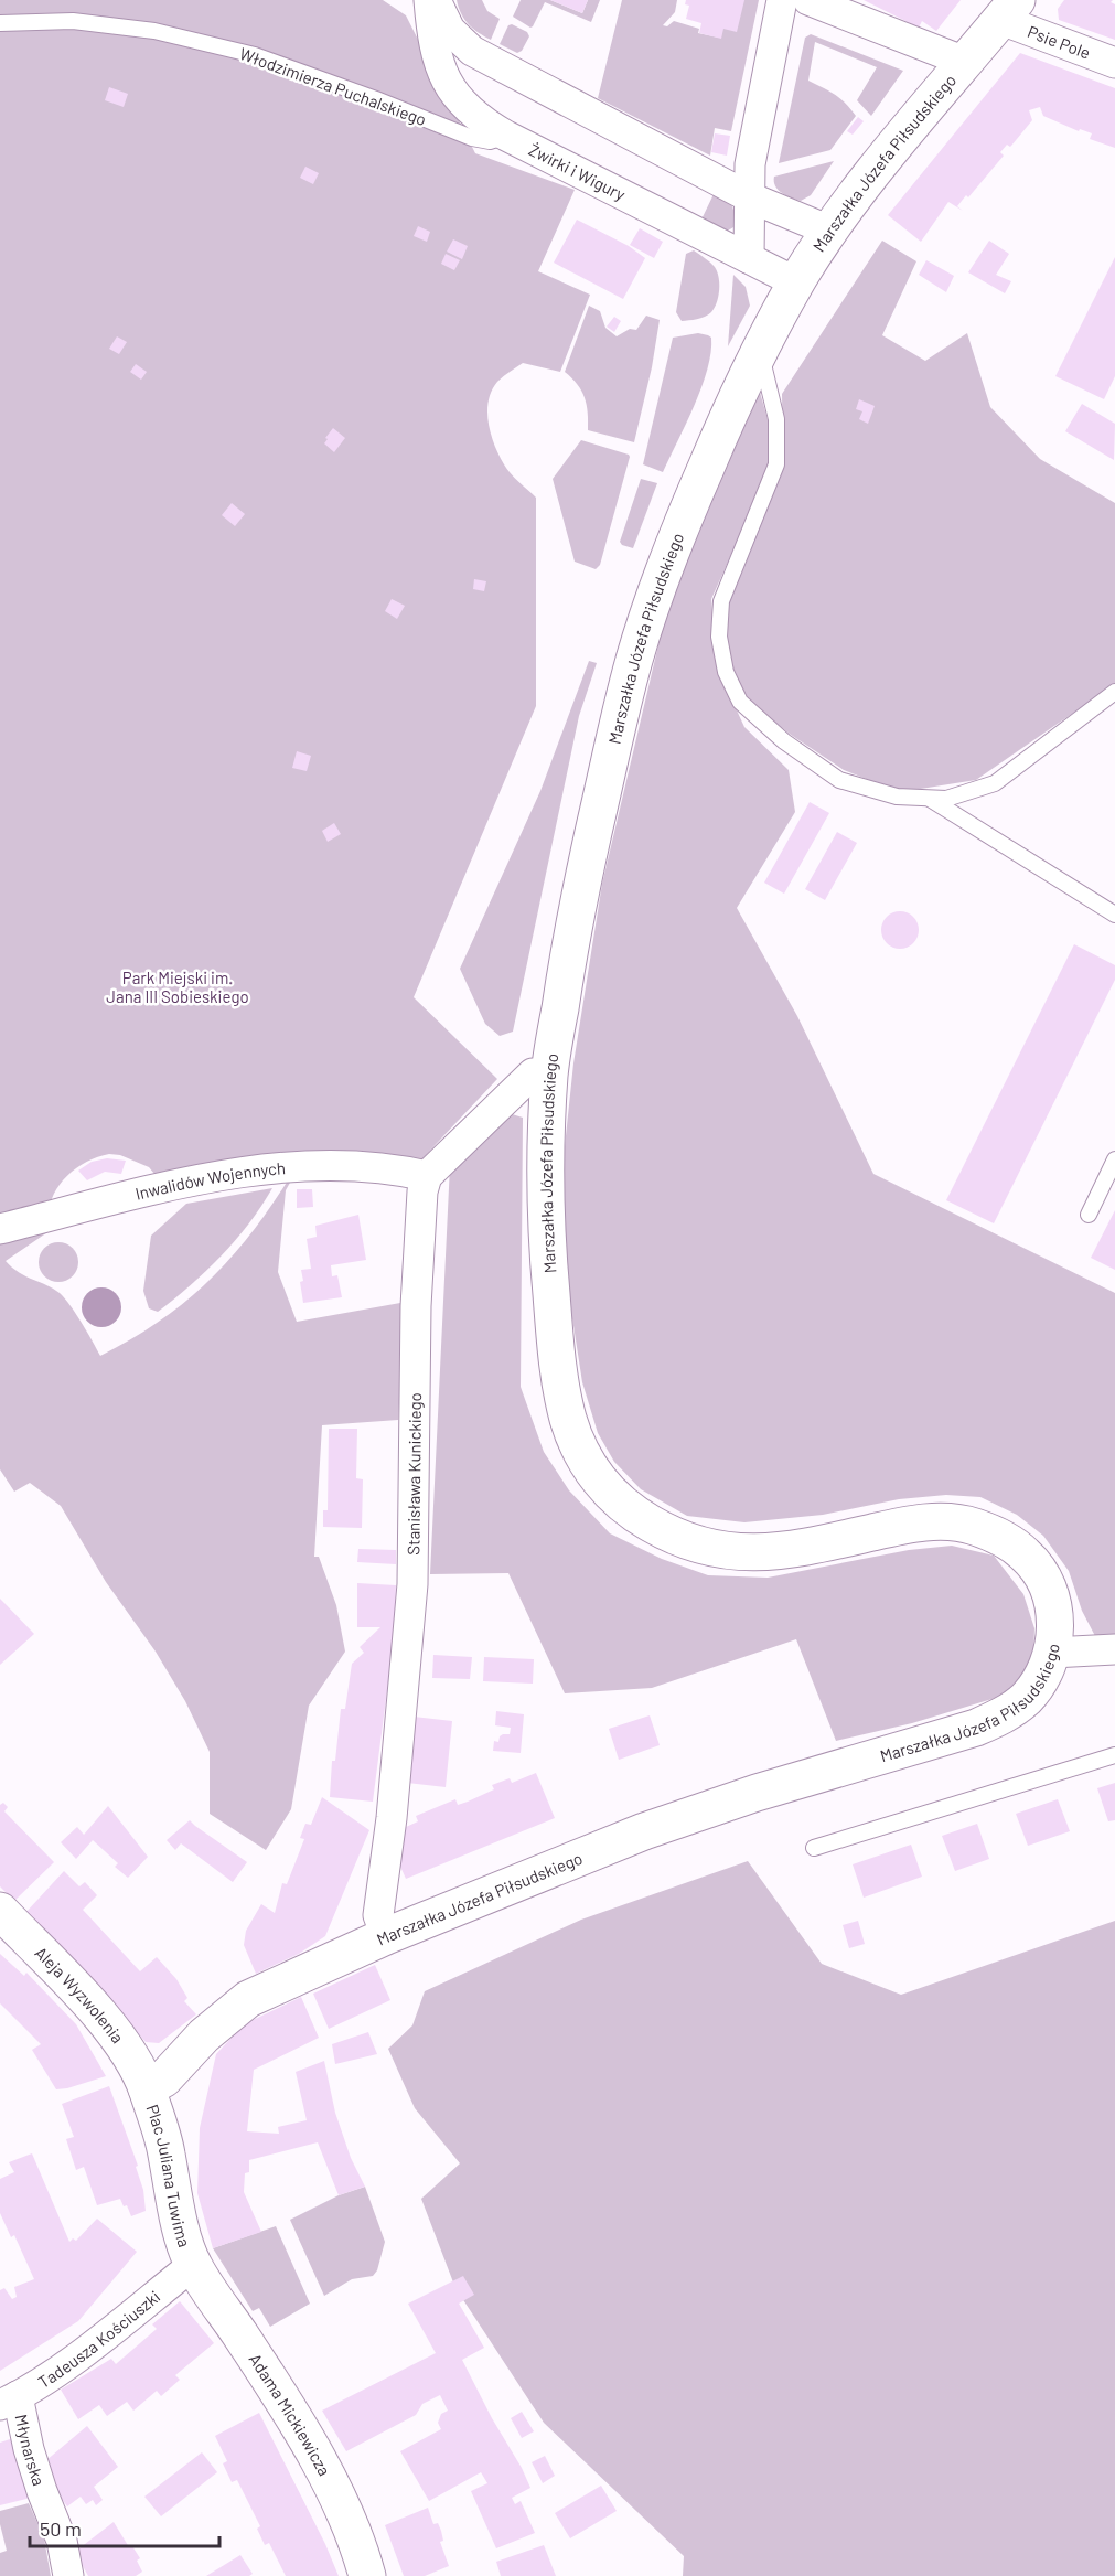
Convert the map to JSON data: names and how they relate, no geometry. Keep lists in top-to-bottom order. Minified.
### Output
{"streets":{"street":["Psie Pole","Marszałka Józefa Piłsudskiego","Żwirki i Wigury","Inwalidów Wojennych","Stanisława Kunickiego","Aleja Wyzwolenia","Plac Juliana Tuwima","Tadeusza Kościuszki","Adama Mickiewicza","Młynarska"],"lane":["Włodzimierza Puchalskiego"]},"crossings":[["Psie Pole","Marszałka Józefa Piłsudskiego"],["Włodzimierza Puchalskiego","Żwirki i Wigury"],["Marszałka Józefa Piłsudskiego","Żwirki i Wigury"],["Marszałka Józefa Piłsudskiego","Stanisława Kunickiego"],["Marszałka Józefa Piłsudskiego","Aleja Wyzwolenia"],["Marszałka Józefa Piłsudskiego","Plac Juliana Tuwima"],["Inwalidów Wojennych","Stanisława Kunickiego"],["Aleja Wyzwolenia","Plac Juliana Tuwima"],["Plac Juliana Tuwima","Tadeusza Kościuszki"],["Plac Juliana Tuwima","Adama Mickiewicza"],["Tadeusza Kościuszki","Adama Mickiewicza"],["Tadeusza Kościuszki","Młynarska"]],"parks":["Park Miejski im. Jana III Sobieskiego"],"scale_bar":"50 m"}
